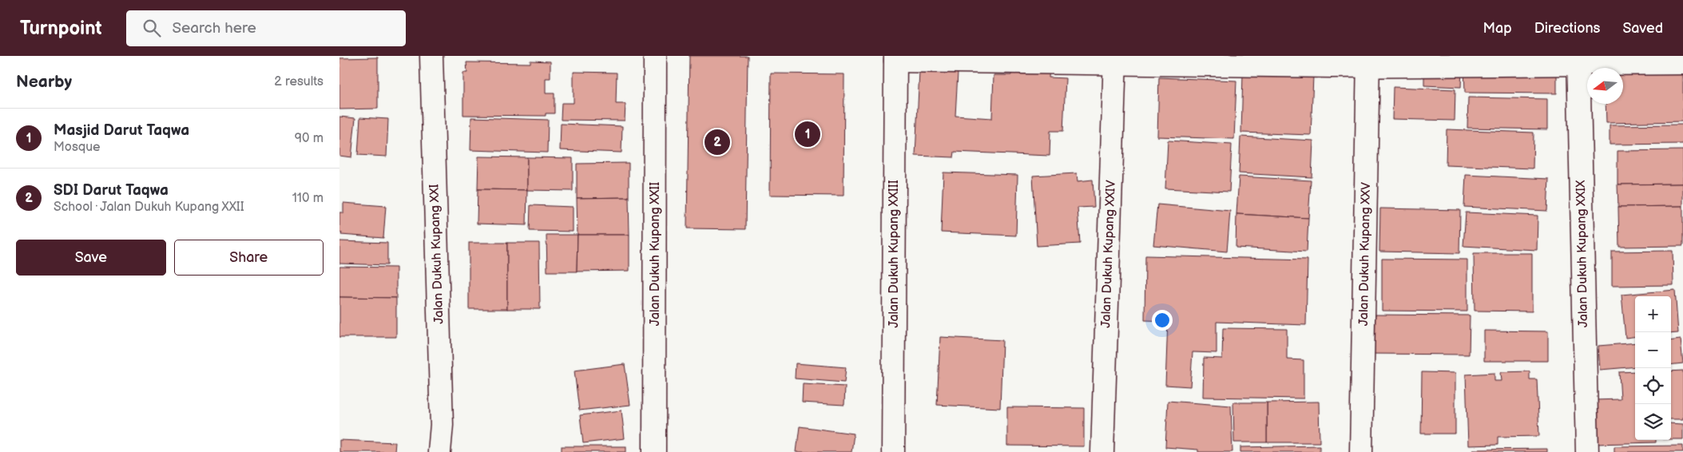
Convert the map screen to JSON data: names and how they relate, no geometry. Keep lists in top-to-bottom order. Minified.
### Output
{"streets":{"street":["Jalan Dukuh Kupang XXI","Jalan Dukuh Kupang XXII","Jalan Dukuh Kupang XXIII","Jalan Dukuh Kupang XXIV","Jalan Dukuh Kupang XXV","Jalan Dukuh Kupang XXIX"]},"north":"left","page":{"header":"Turnpoint","search":"Search here","nav":["Map","Directions","Saved"],"heading":["Nearby","2 results"],"list":[{"mark":"1","name":"Masjid Darut Taqwa","note":"Mosque","value":"90 m"},{"mark":"2","name":"SDI Darut Taqwa","note":"School · Jalan Dukuh Kupang XXII","value":"110 m"}],"pins":["1","2"],"buttons":["Save","Share"],"map_buttons":["+","−"]}}
